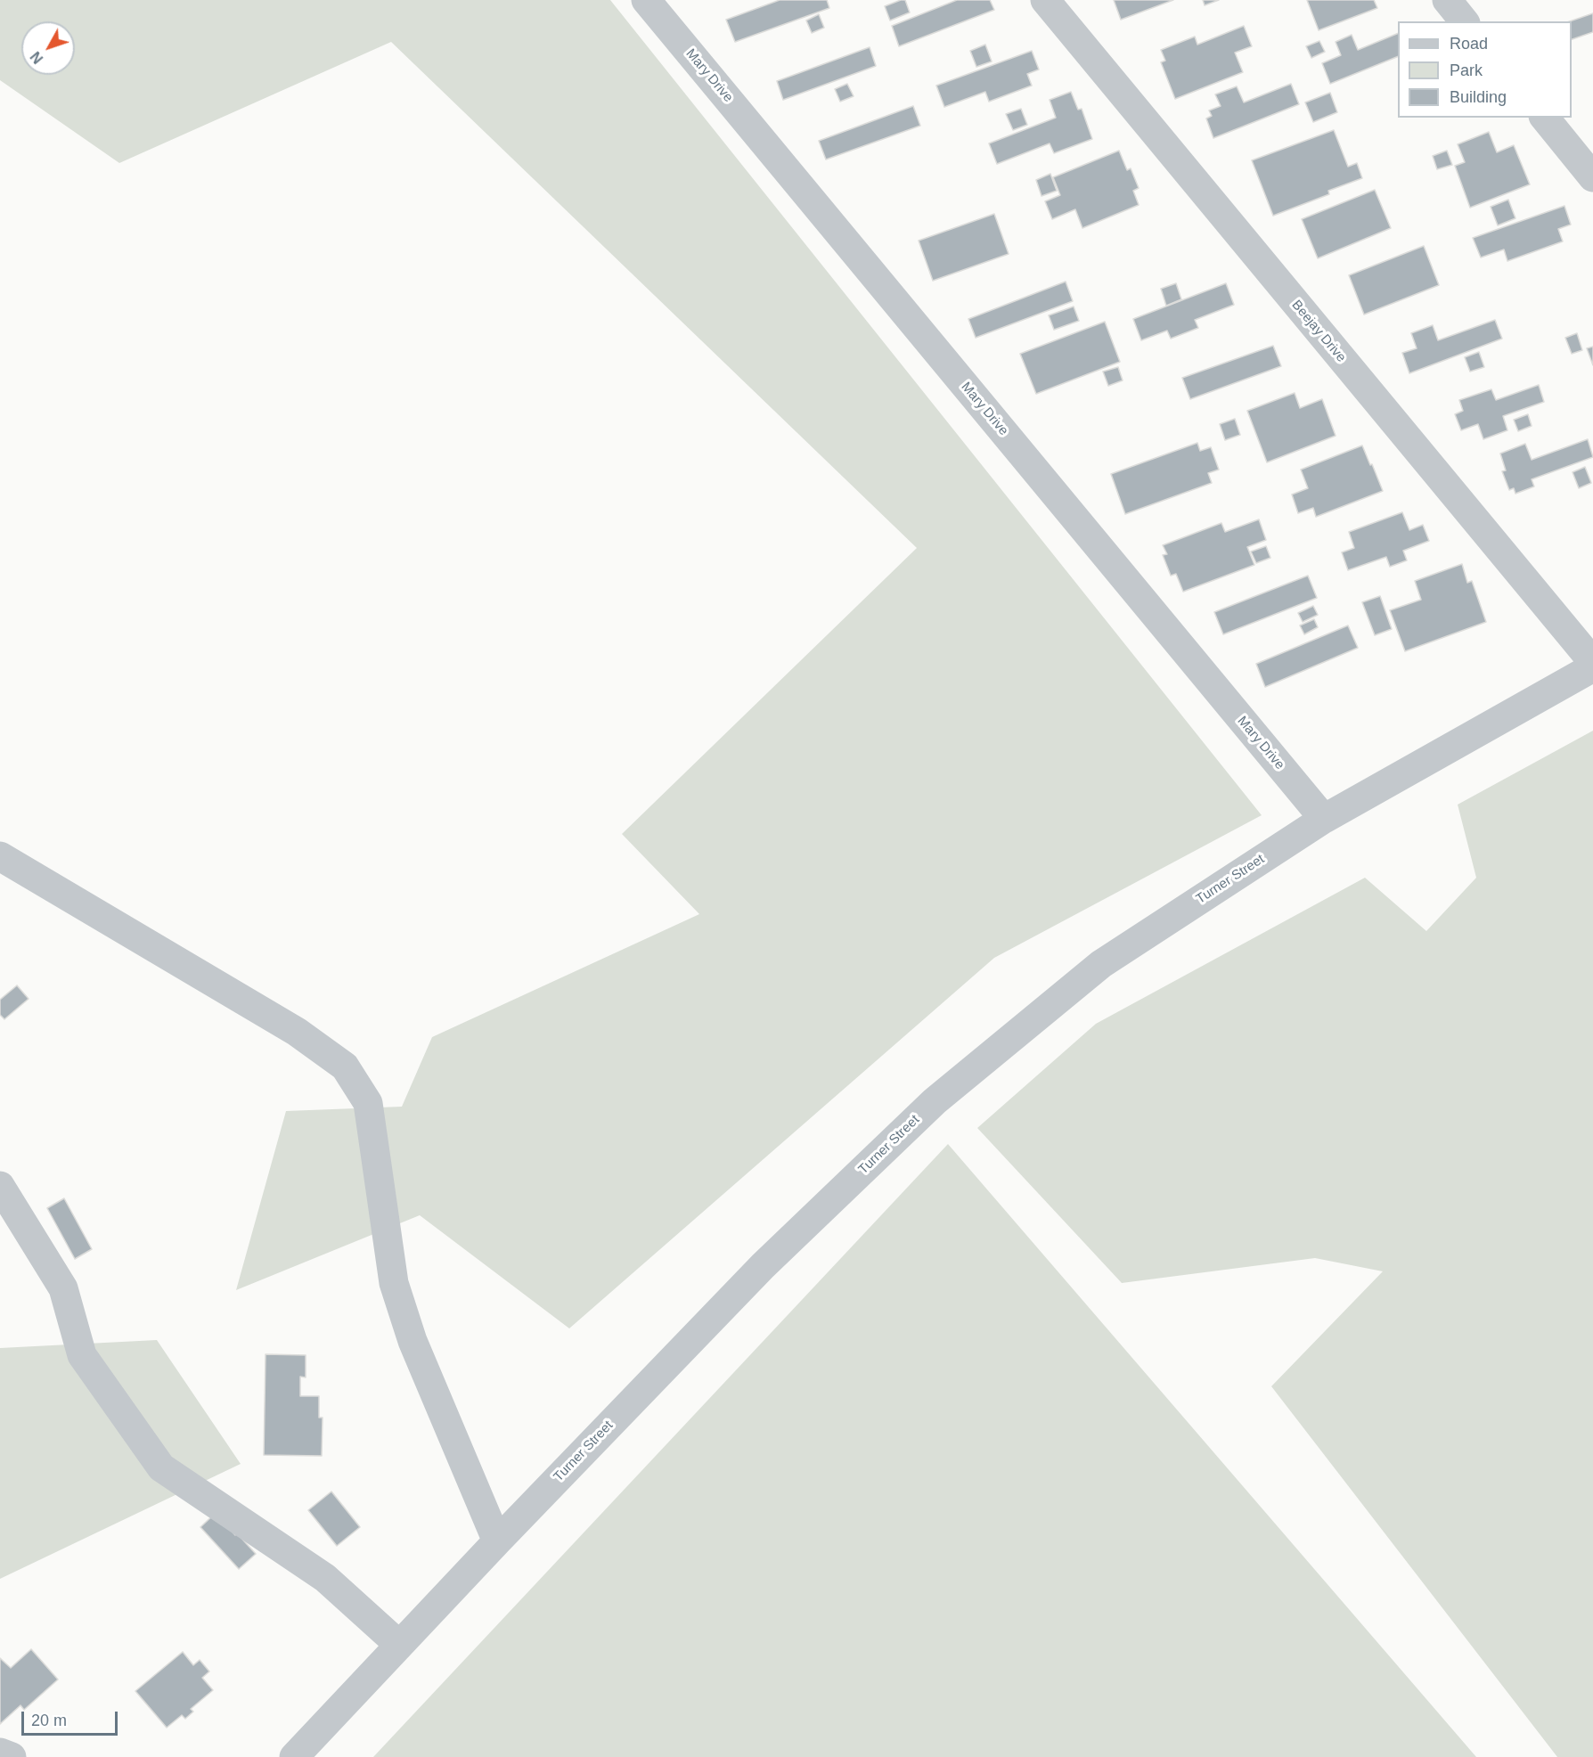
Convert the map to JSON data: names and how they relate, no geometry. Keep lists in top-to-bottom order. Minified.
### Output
{"streets":{"street":["Mary Drive","Beejay Drive","Turner Street"]},"crossings":[["Mary Drive","Turner Street"]],"legend":["Road","Park","Building"],"scale_bar":"20 m","north":"bottom left"}
